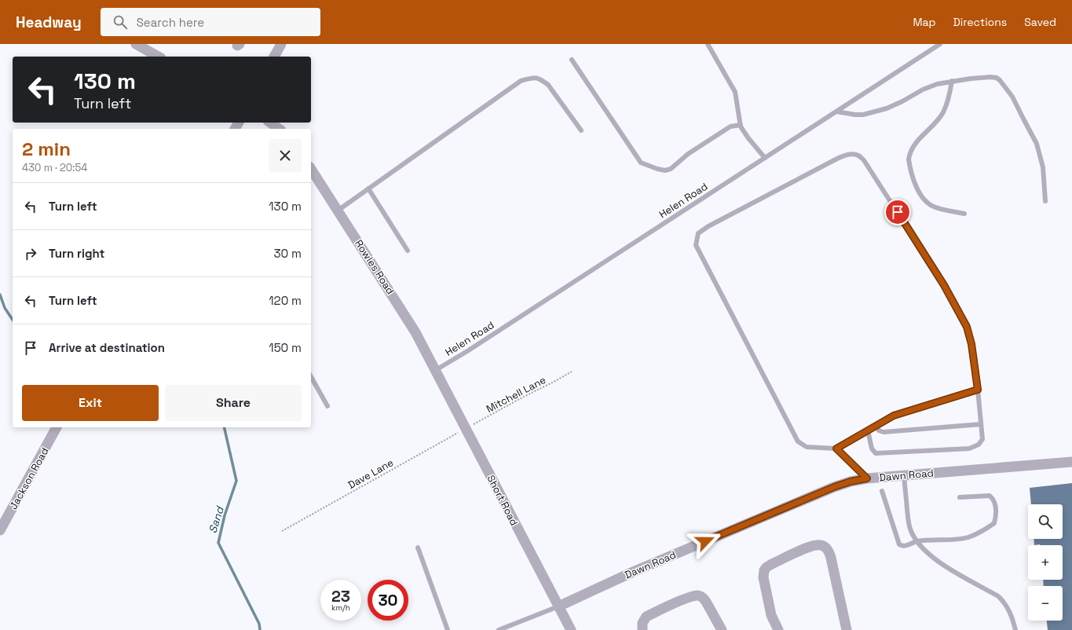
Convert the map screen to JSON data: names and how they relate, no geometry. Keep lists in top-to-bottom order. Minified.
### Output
{"streets":{"street":["Rowles Road","Dawn Road","Jackson Road","Short Road"],"lane":["Helen Road"],"path":["Mitchell Lane","Dave Lane"]},"crossings":[["Helen Road","Rowles Road"],["Helen Road","Short Road"],["Rowles Road","Short Road"],["Mitchell Lane","Dave Lane"],["Mitchell Lane","Short Road"],["Dave Lane","Short Road"],["Dawn Road","Short Road"]],"water":["Sand"],"page":{"header":"Headway","search":"Search here","nav":["Map","Directions","Saved"],"turn":["130 m","Turn left"],"heading":["2 min","430 m · 20:54"],"list":[{"name":"Turn left","value":"130 m"},{"name":"Turn right","value":"30 m"},{"name":"Turn left","value":"120 m"},{"name":"Arrive at destination","value":"150 m"}],"buttons":["Exit","Share"],"map_buttons":["+","−"],"speed":"23 km/h","limit":"30"}}
